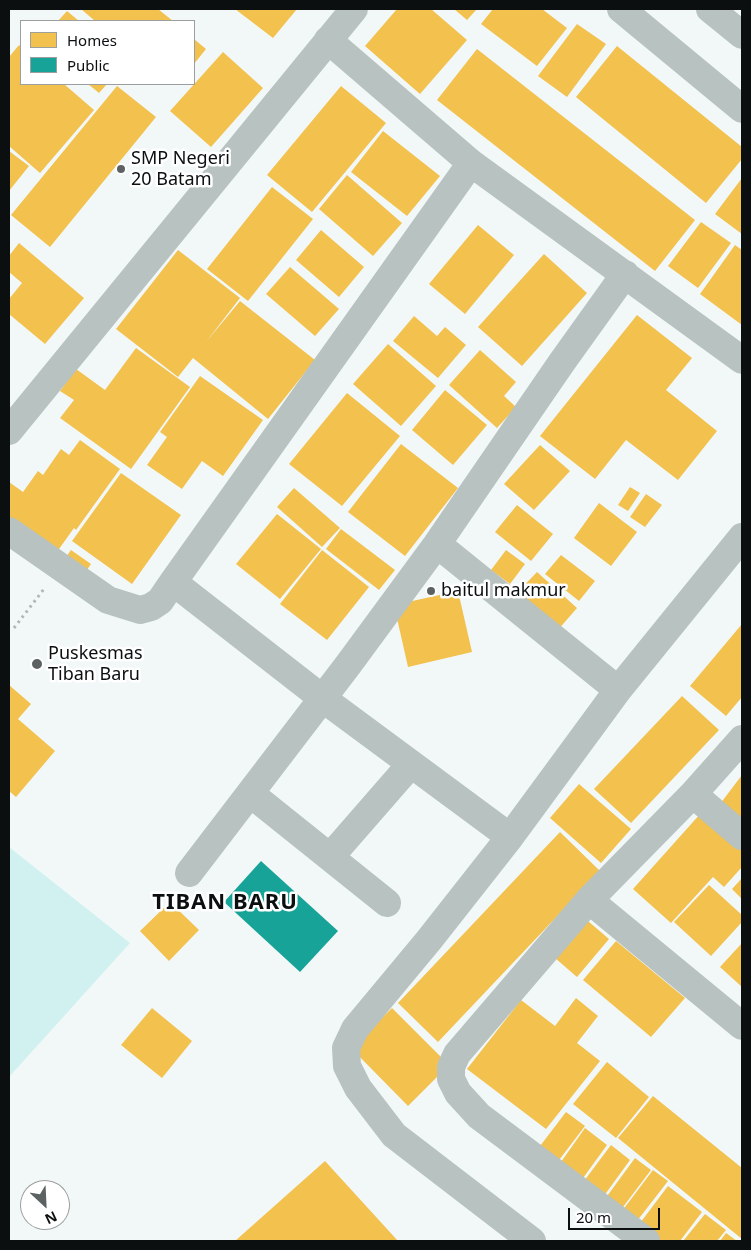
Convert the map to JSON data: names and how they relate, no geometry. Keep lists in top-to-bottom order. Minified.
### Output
{"districts":["TIBAN BARU"],"places":["SMP Negeri 20 Batam","baitul makmur","Puskesmas Tiban Baru"],"legend":["Homes","Public"],"scale_bar":"20 m","north":"bottom right"}
